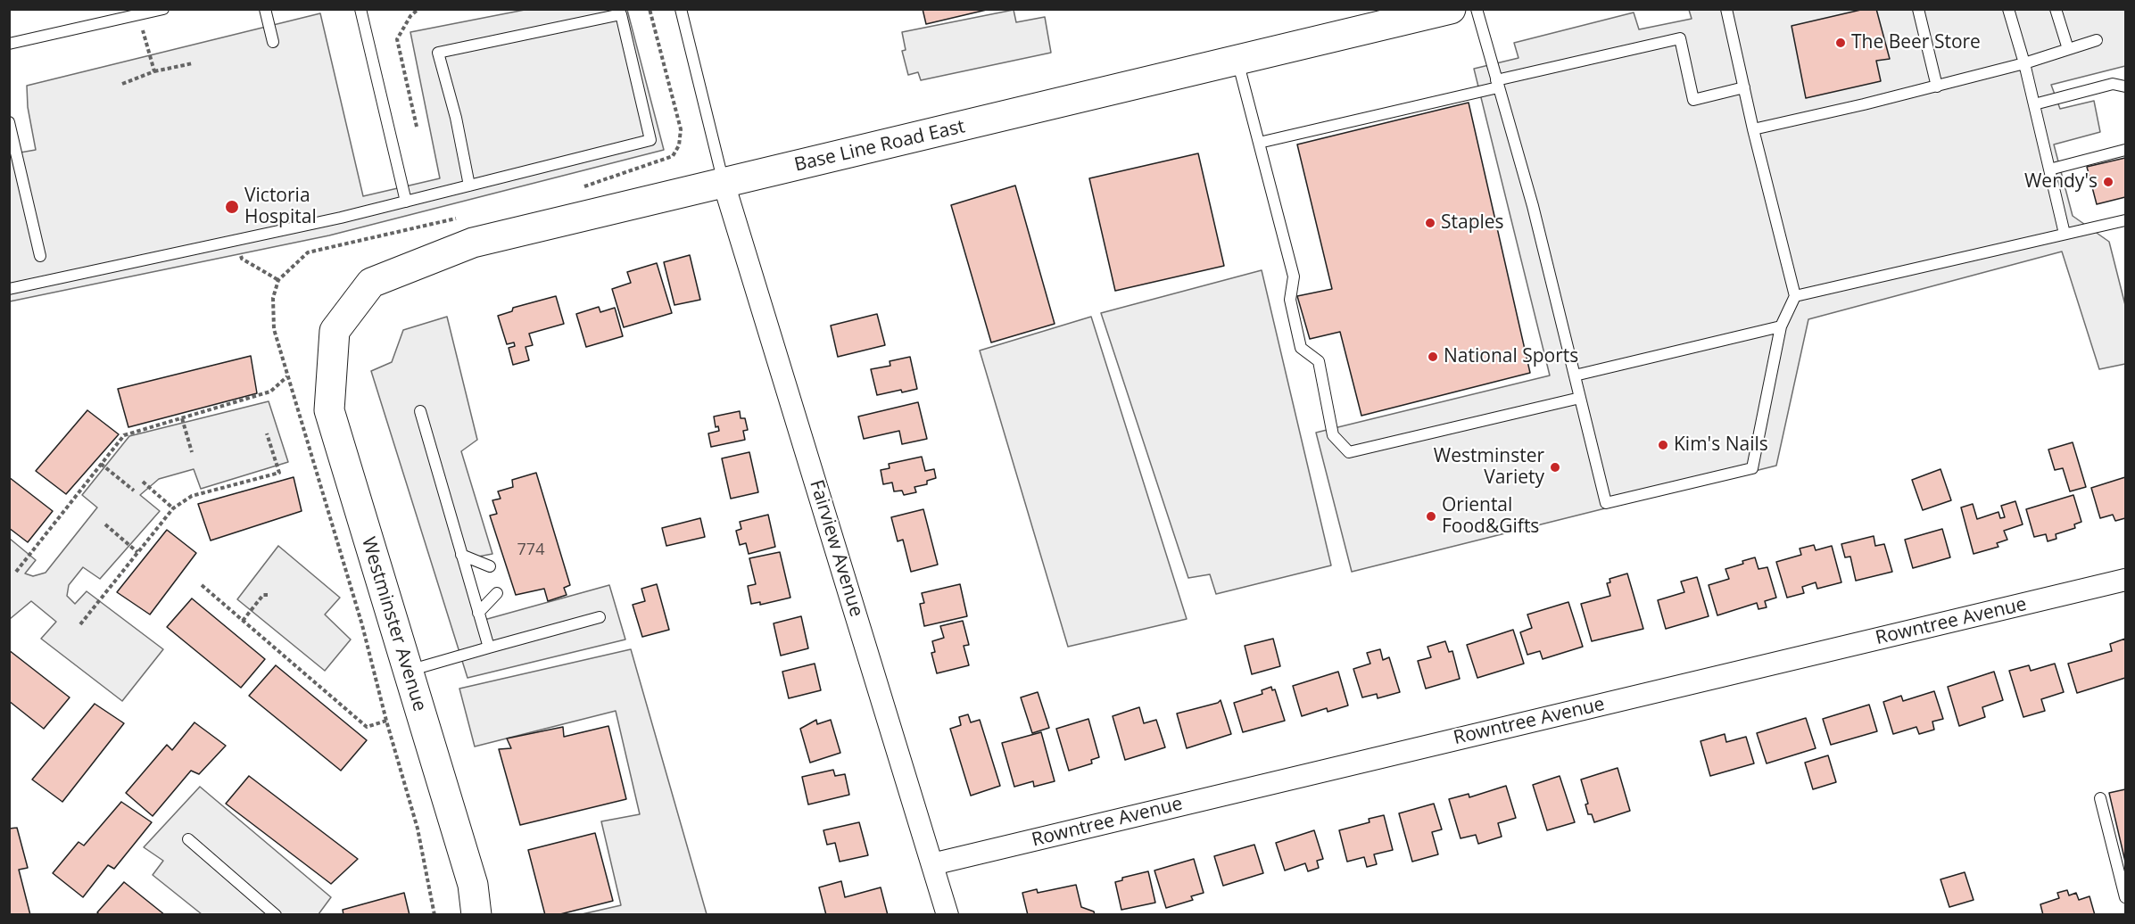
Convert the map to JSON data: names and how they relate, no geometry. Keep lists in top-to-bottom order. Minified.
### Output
{"streets":{"street":["Base Line Road East","Fairview Avenue","Rowntree Avenue","Westminster Avenue"]},"crossings":[["Base Line Road East","Fairview Avenue"],["Base Line Road East","Westminster Avenue"],["Fairview Avenue","Rowntree Avenue"]],"places":["The Beer Store","Wendy's","Victoria Hospital","Staples","National Sports","Kim's Nails","Westminster Variety","Oriental Food&Gifts"],"house_numbers":["774"]}
